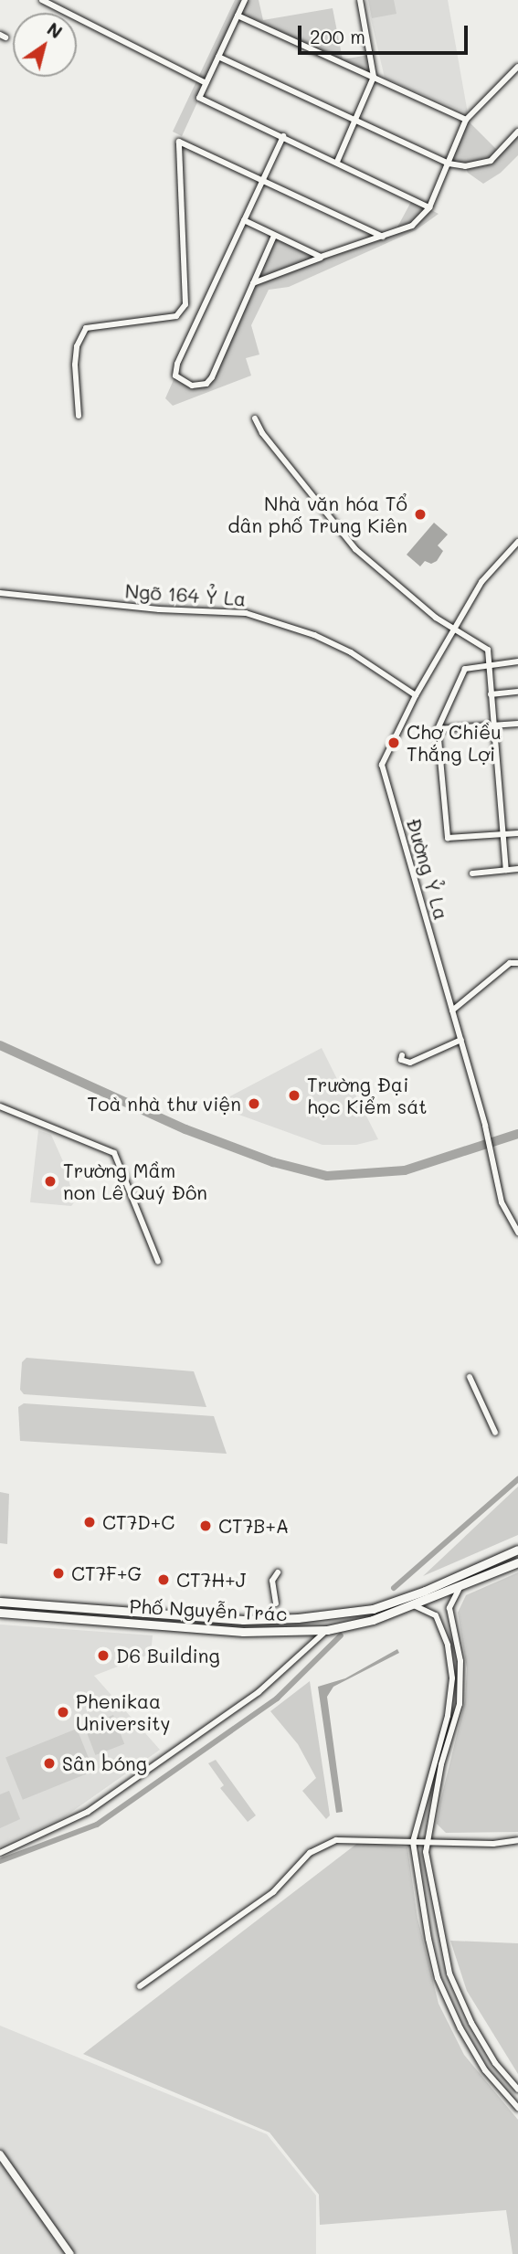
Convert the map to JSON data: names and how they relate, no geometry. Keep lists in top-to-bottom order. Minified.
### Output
{"streets":{"main road":["Phố Nguyễn Trác"],"street":["Ngõ 164 Ỷ La","Đường Ỷ La"]},"crossings":[["Ngõ 164 Ỷ La","Đường Ỷ La"]],"places":["Nhà văn hóa Tổ dân phố Trung Kiên","Chợ Chiều Thắng Lợi","Trường Đại học Kiểm sát","Toà nhà thư viện","Trường Mầm non Lê Quý Đôn","CT7D+C","CT7B+A","CT7F+G","CT7H+J","D6 Building","Phenikaa University","Sân bóng"],"scale_bar":"200 m","north":"top right"}
